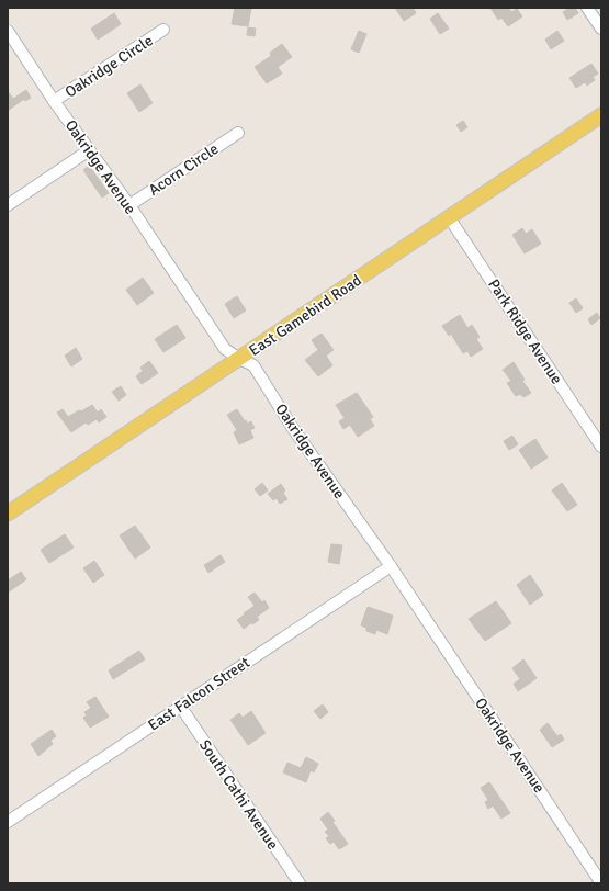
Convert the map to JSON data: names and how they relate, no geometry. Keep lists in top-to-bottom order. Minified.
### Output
{"streets":{"main road":["East Gamebird Road"],"street":["Oakridge Circle","Oakridge Avenue","Acorn Circle","Park Ridge Avenue","East Falcon Street","South Cathi Avenue"]},"crossings":[["Oakridge Circle","Oakridge Avenue"],["Oakridge Avenue","Acorn Circle"],["Oakridge Avenue","East Gamebird Road"],["Oakridge Avenue","East Falcon Street"],["East Gamebird Road","Park Ridge Avenue"],["East Falcon Street","South Cathi Avenue"]]}
